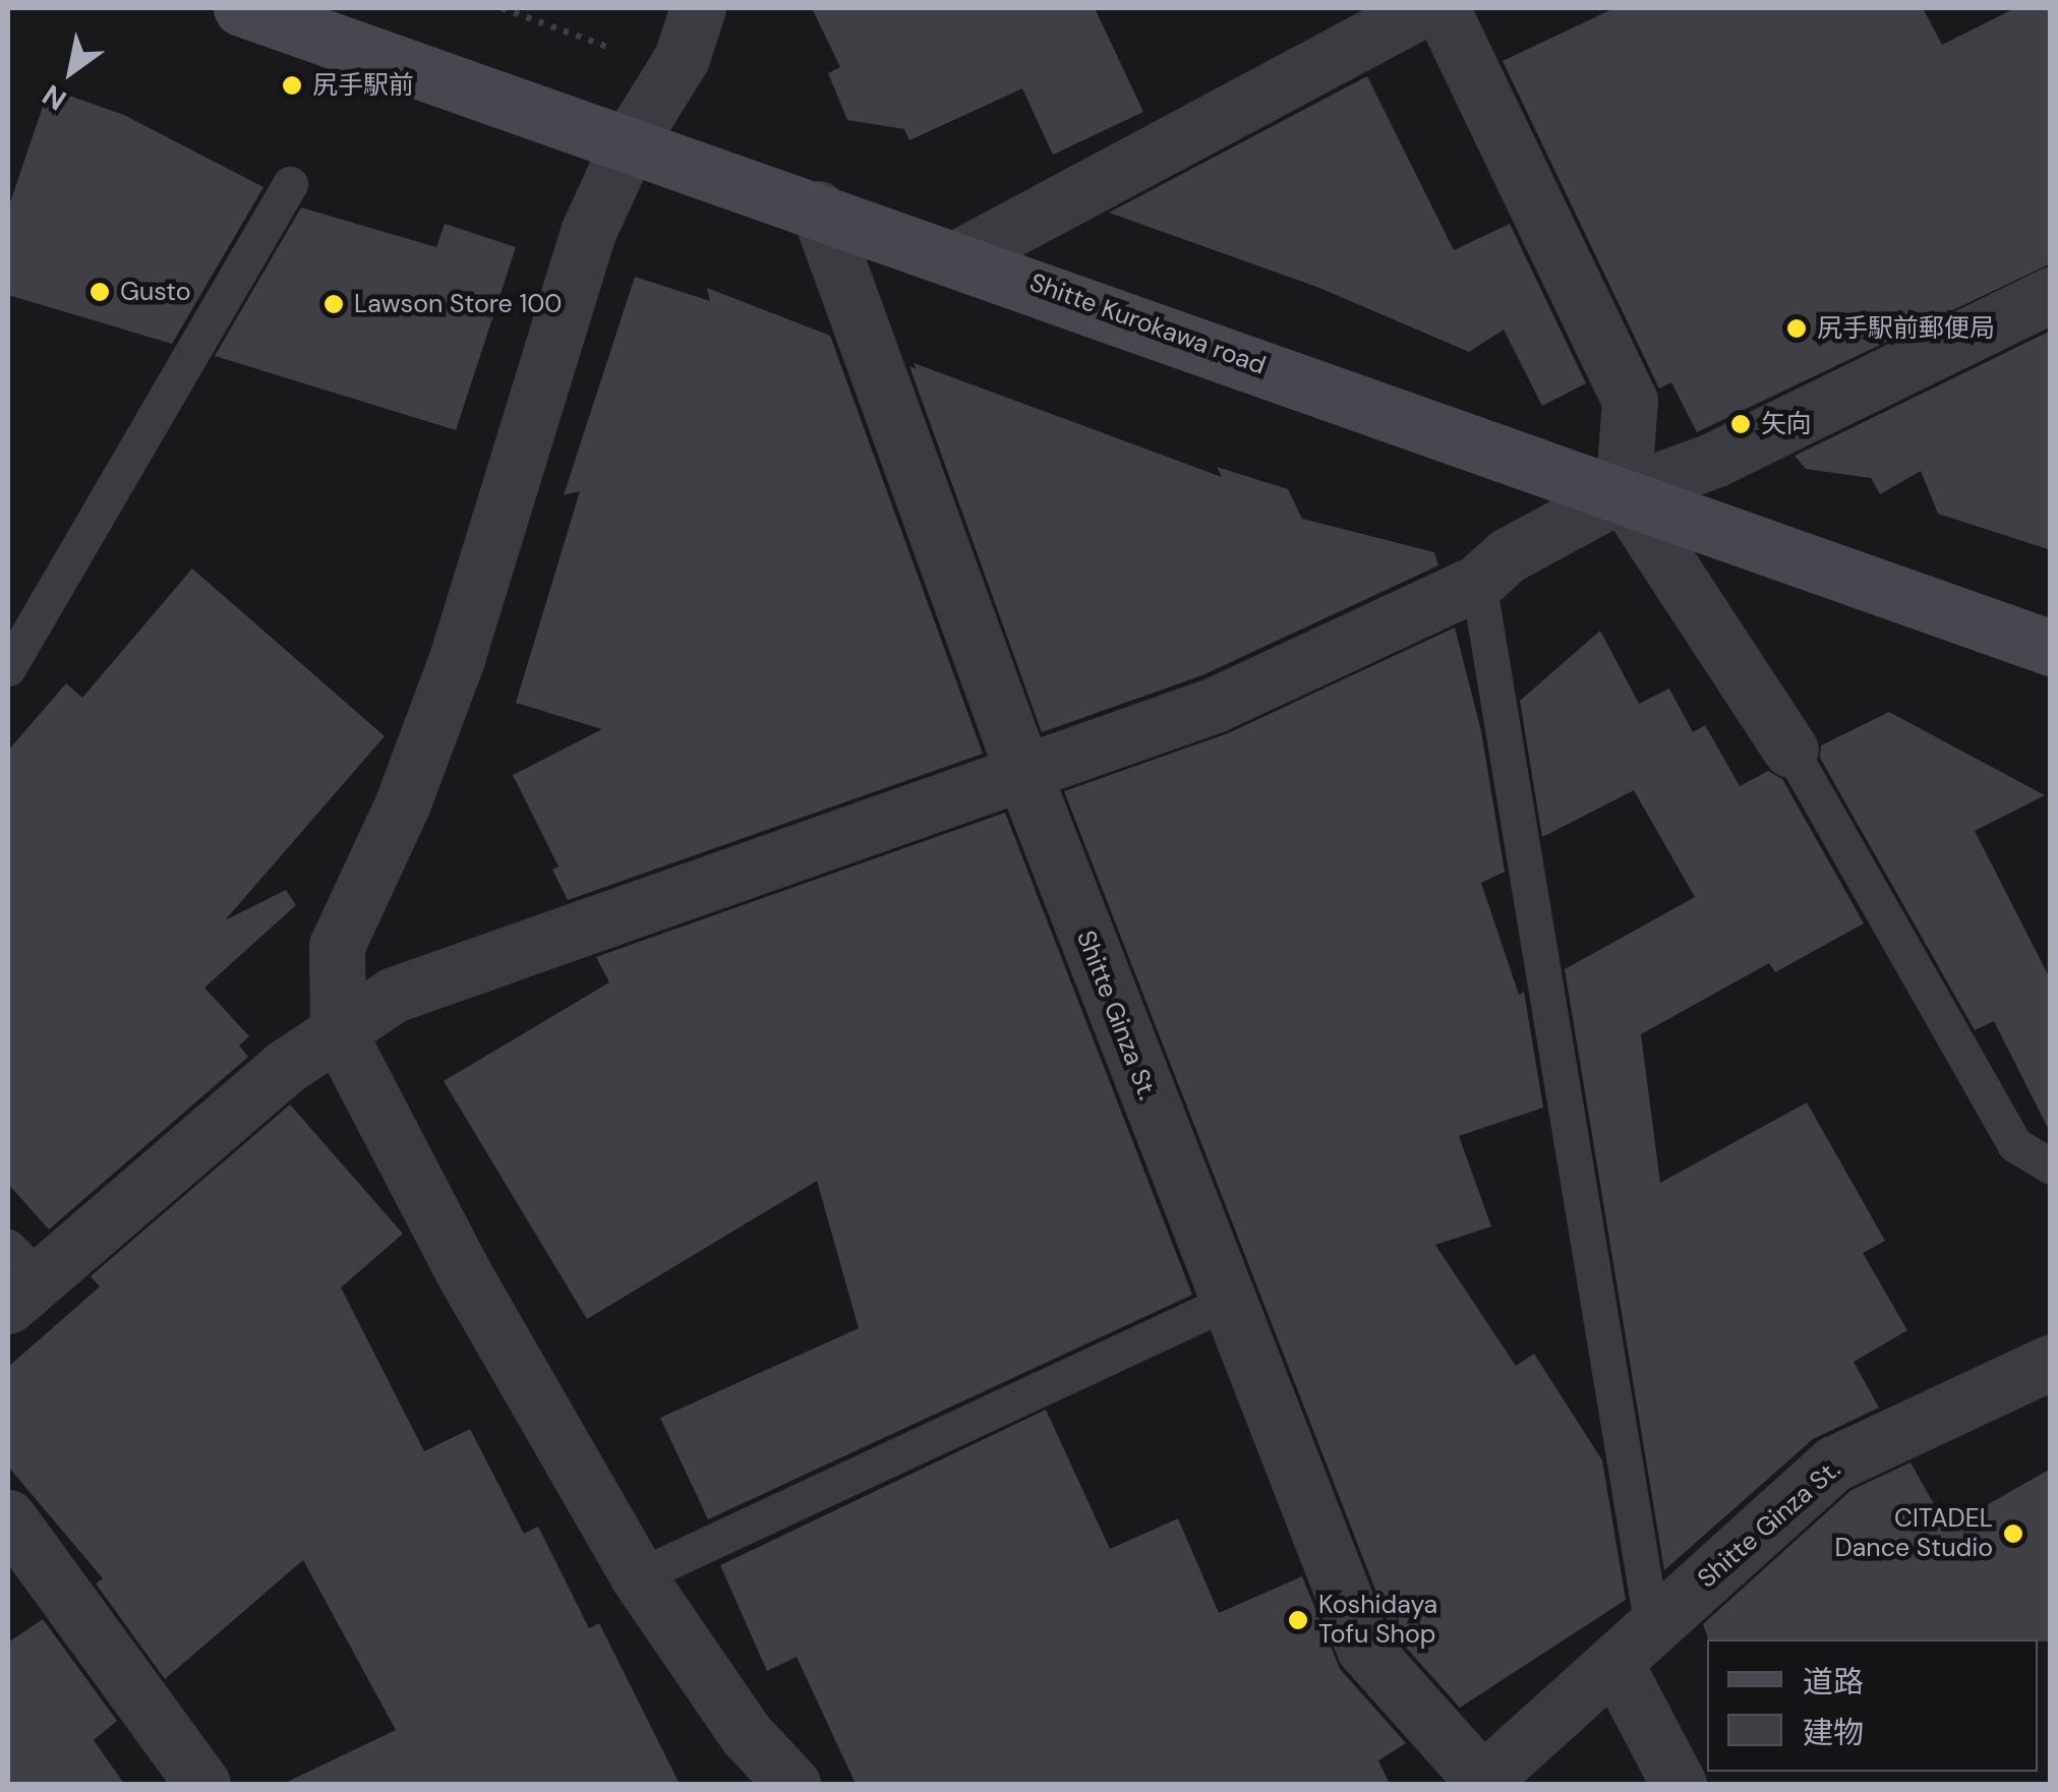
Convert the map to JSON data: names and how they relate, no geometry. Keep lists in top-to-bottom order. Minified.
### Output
{"streets":{"main road":["Shitte Kurokawa road"],"street":["Shitte Ginza St."]},"crossings":[["Shitte Kurokawa road","Shitte Ginza St."]],"places":["尻手駅前","Gusto","Lawson Store 100","尻手駅前郵便局","矢向","CITADEL Dance Studio","Koshidaya Tofu Shop"],"legend":["道路","建物"],"north":"bottom left"}
